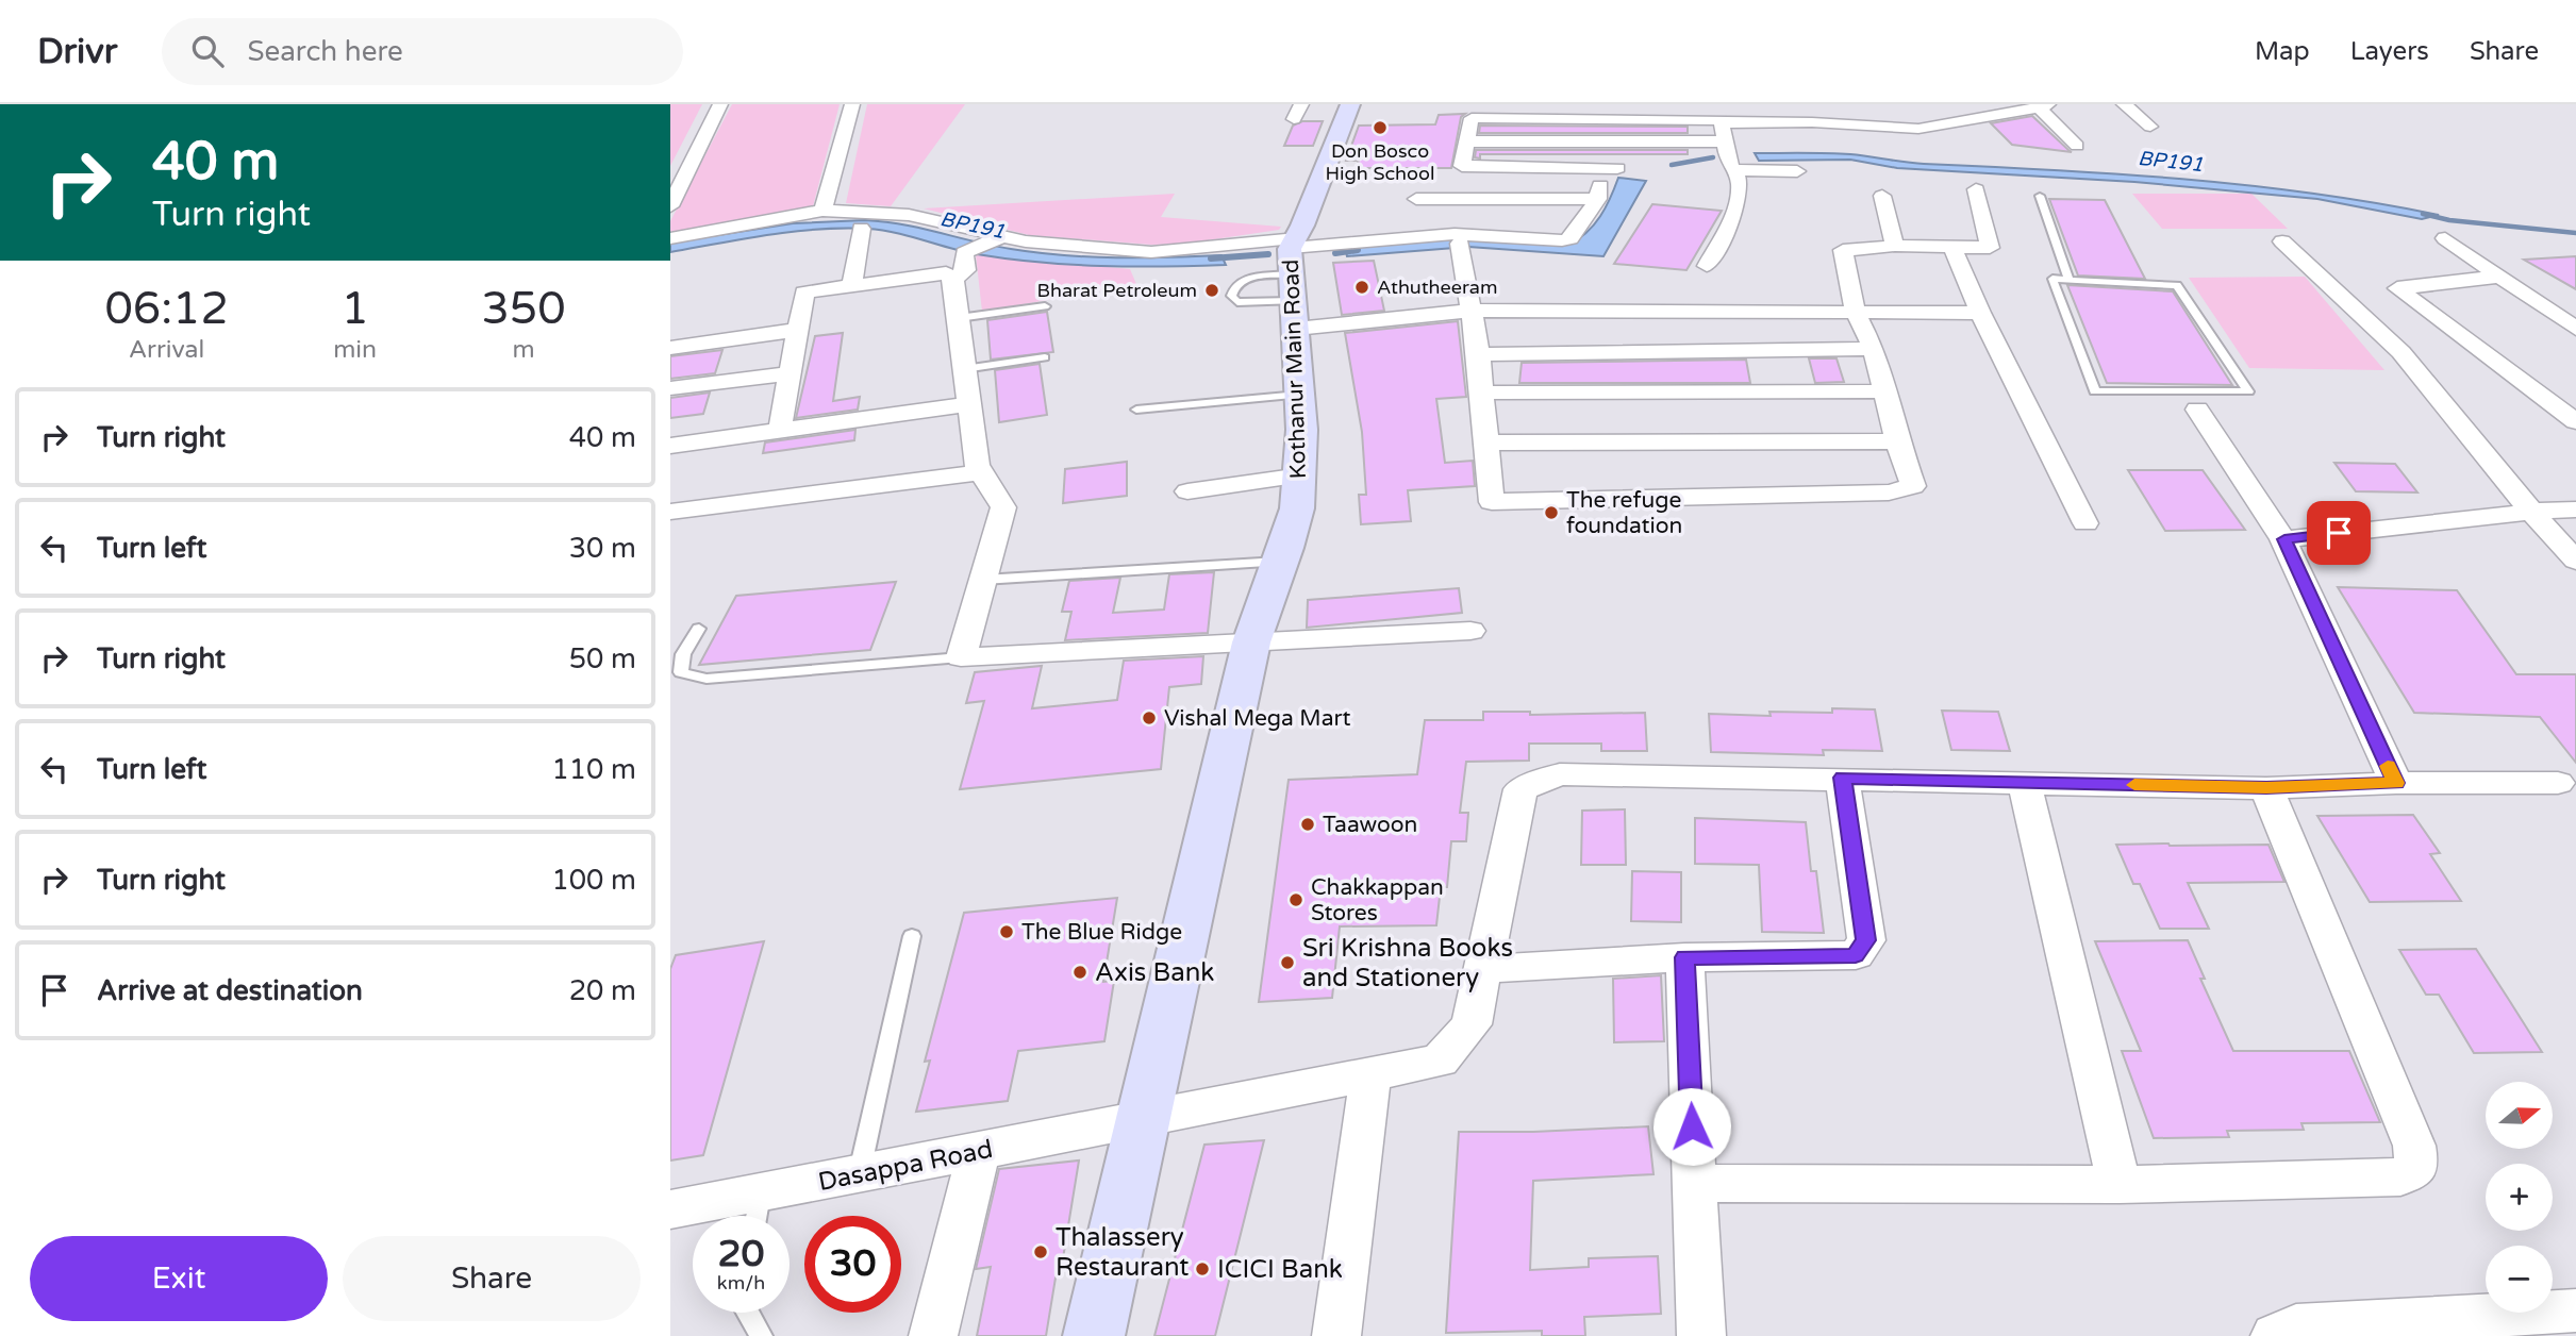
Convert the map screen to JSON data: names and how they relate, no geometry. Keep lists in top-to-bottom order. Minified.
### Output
{"streets":{"main road":["Kothanur Main Road"],"street":["Dasappa Road"]},"crossings":[["Kothanur Main Road","Dasappa Road"]],"water":["BP191"],"places":["Don Bosco High School","Athutheeram","Bharat Petroleum","The refuge foundation","Vishal Mega Mart","Taawoon","Chakkappan Stores","The Blue Ridge","Sri Krishna Books and Stationery","Axis Bank","Thalassery Restaurant","ICICI Bank"],"north":"right","page":{"header":"Drivr","search":"Search here","nav":["Map","Layers","Share"],"turn":["40 m","Turn right"],"eta":["06:12","Arrival","1","min","350","m"],"list":[{"name":"Turn right","value":"40 m"},{"name":"Turn left","value":"30 m"},{"name":"Turn right","value":"50 m"},{"name":"Turn left","value":"110 m"},{"name":"Turn right","value":"100 m"},{"name":"Arrive at destination","value":"20 m"}],"map_buttons":["+","−"],"speed":"20 km/h","limit":"30","buttons":["Exit","Share"]}}
